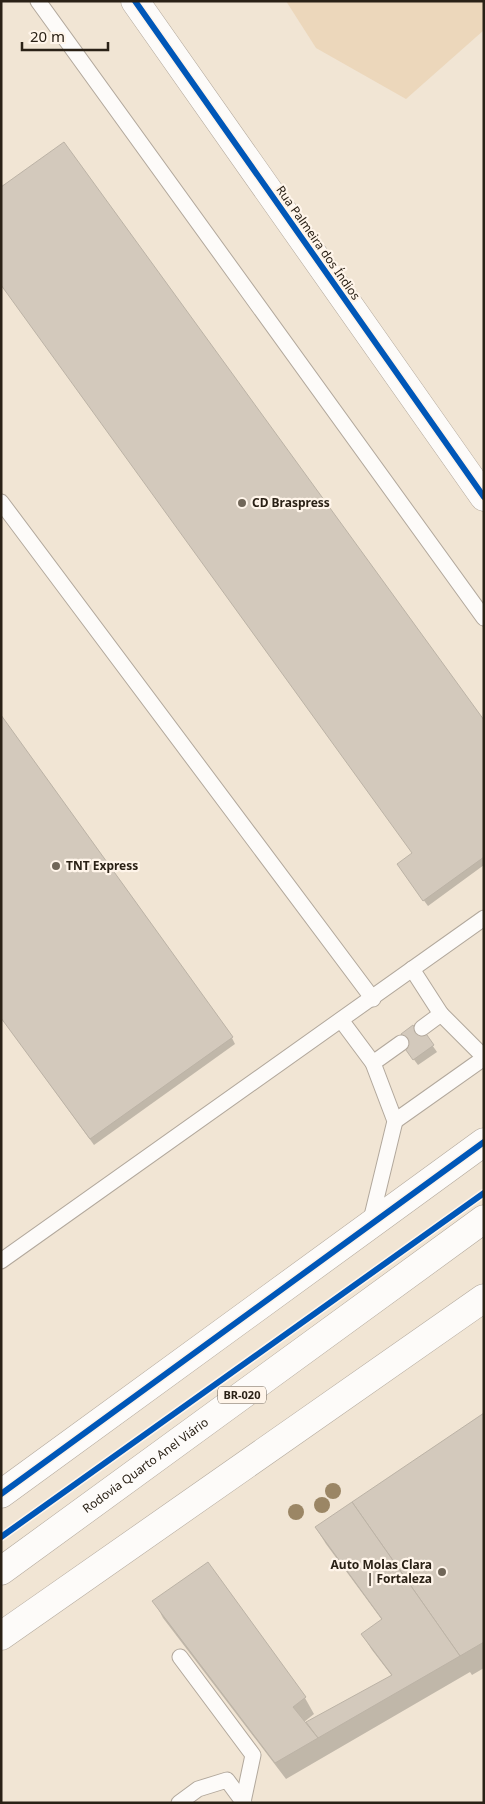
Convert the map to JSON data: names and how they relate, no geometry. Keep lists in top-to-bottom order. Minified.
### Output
{"streets":{"main road":["Rua Palmeira dos Índios","BR-020","Rodovia Quarto Anel Viário"]},"places":["CD Braspress","TNT Express","Auto Molas Clara | Fortaleza"],"scale_bar":"20 m"}
